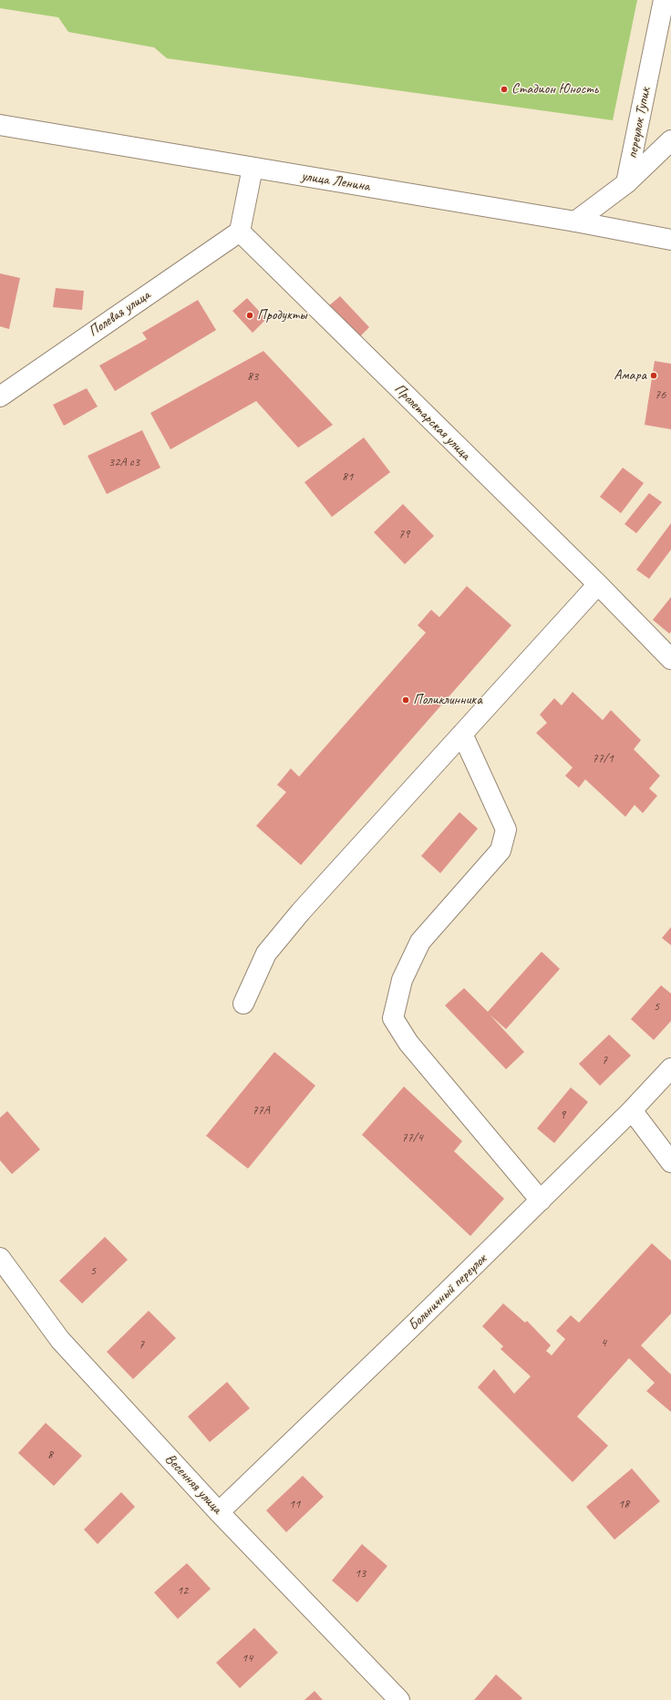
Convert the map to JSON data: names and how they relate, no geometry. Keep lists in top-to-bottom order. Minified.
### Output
{"streets":{"street":["переулок Тупик","улица Ленина","Полевая улица","Пролетарская улица","Больничный переулок","Весенняя улица"]},"crossings":[["Полевая улица","Пролетарская улица"],["Больничный переулок","Весенняя улица"]],"places":["Стадион Юность","Продукты","Амара","Поликлинника"],"house_numbers":["83","76","32А с3","81","79","77/1","5","7","77А","9","77/4","5","4","7","8","11","18","13","12","14"]}
